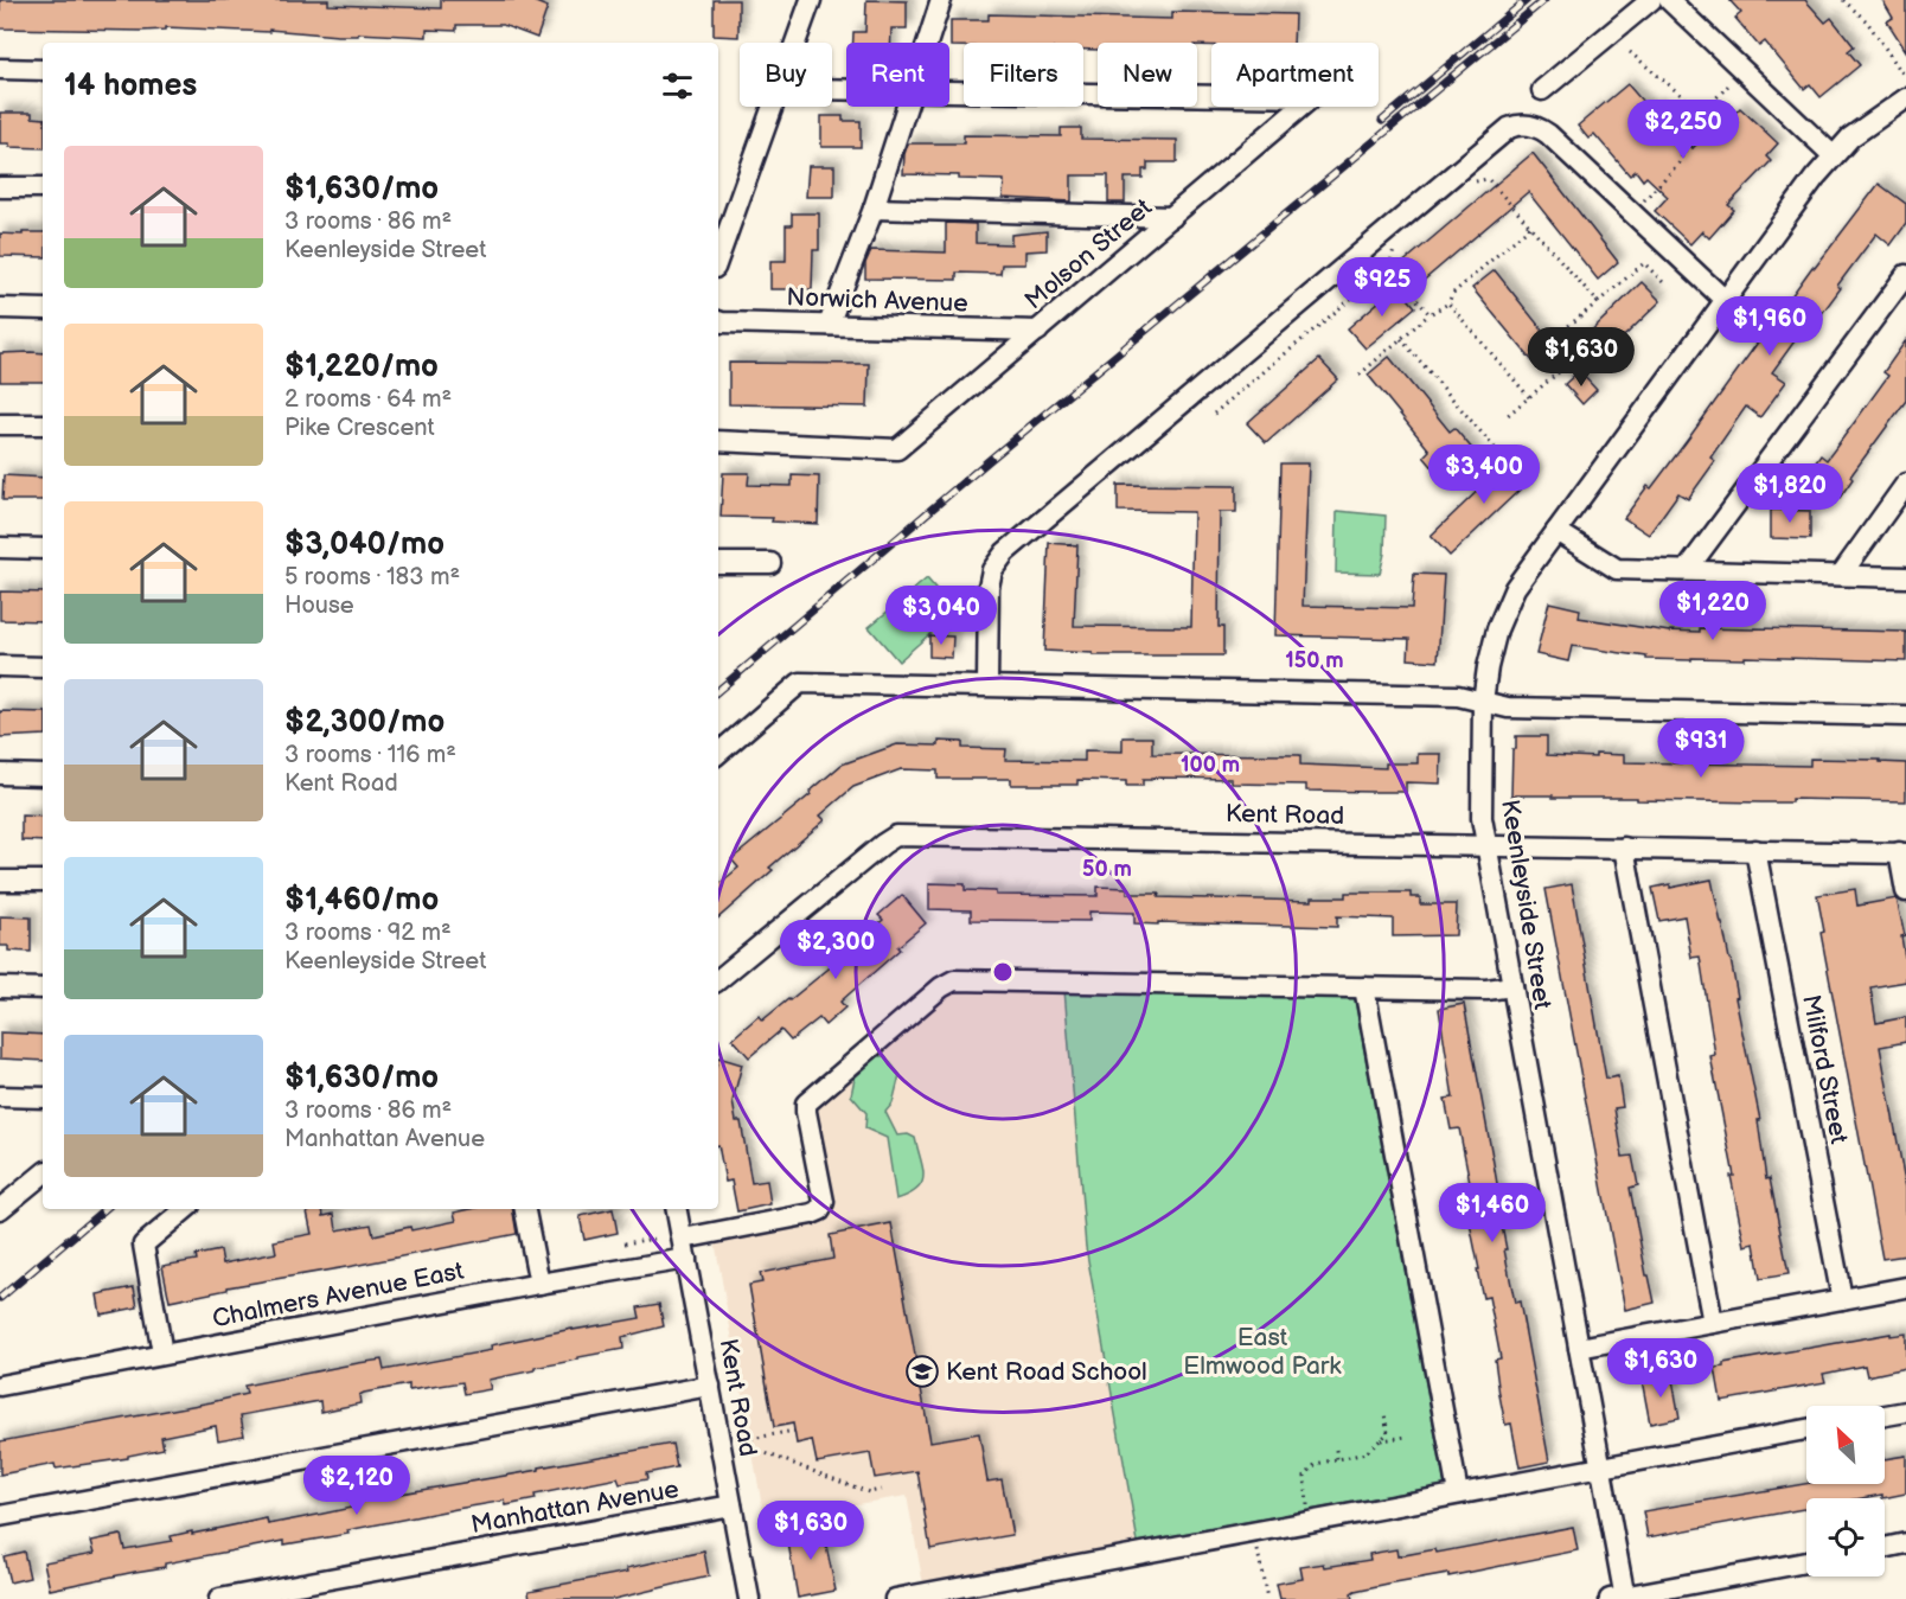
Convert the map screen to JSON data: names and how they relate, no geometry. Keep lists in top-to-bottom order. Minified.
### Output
{"streets":{"street":["Molson Street","Norwich Avenue","Kent Road","Keenleyside Street","Milford Street","Chalmers Avenue East","Manhattan Avenue"]},"crossings":[["Molson Street","Norwich Avenue"],["Kent Road","Keenleyside Street"],["Kent Road","Milford Street"],["Kent Road","Chalmers Avenue East"],["Kent Road","Manhattan Avenue"]],"parks":["East Elmwood Park"],"places":{"school or university":["Kent Road School"]},"north":"top left","page":{"chip":["Buy","Rent","Filters","New","Apartment"],"heading":"14 homes","price":["$2,250","$925","$1,960","$1,630","$3,400","$1,820","$1,220","$3,040","$931","$2,300","$1,460","$1,630","$2,120","$1,630"],"list":[{"name":"$1,630/mo","note":"3 rooms · 86 m² · Keenleyside Street"},{"name":"$1,220/mo","note":"2 rooms · 64 m² · Pike Crescent"},{"name":"$3,040/mo","note":"5 rooms · 183 m² · House"},{"name":"$2,300/mo","note":"3 rooms · 116 m² · Kent Road"},{"name":"$1,460/mo","note":"3 rooms · 92 m² · Keenleyside Street"},{"name":"$1,630/mo","note":"3 rooms · 86 m² · Manhattan Avenue"}]},"rings":["150 m","100 m","50 m"]}
